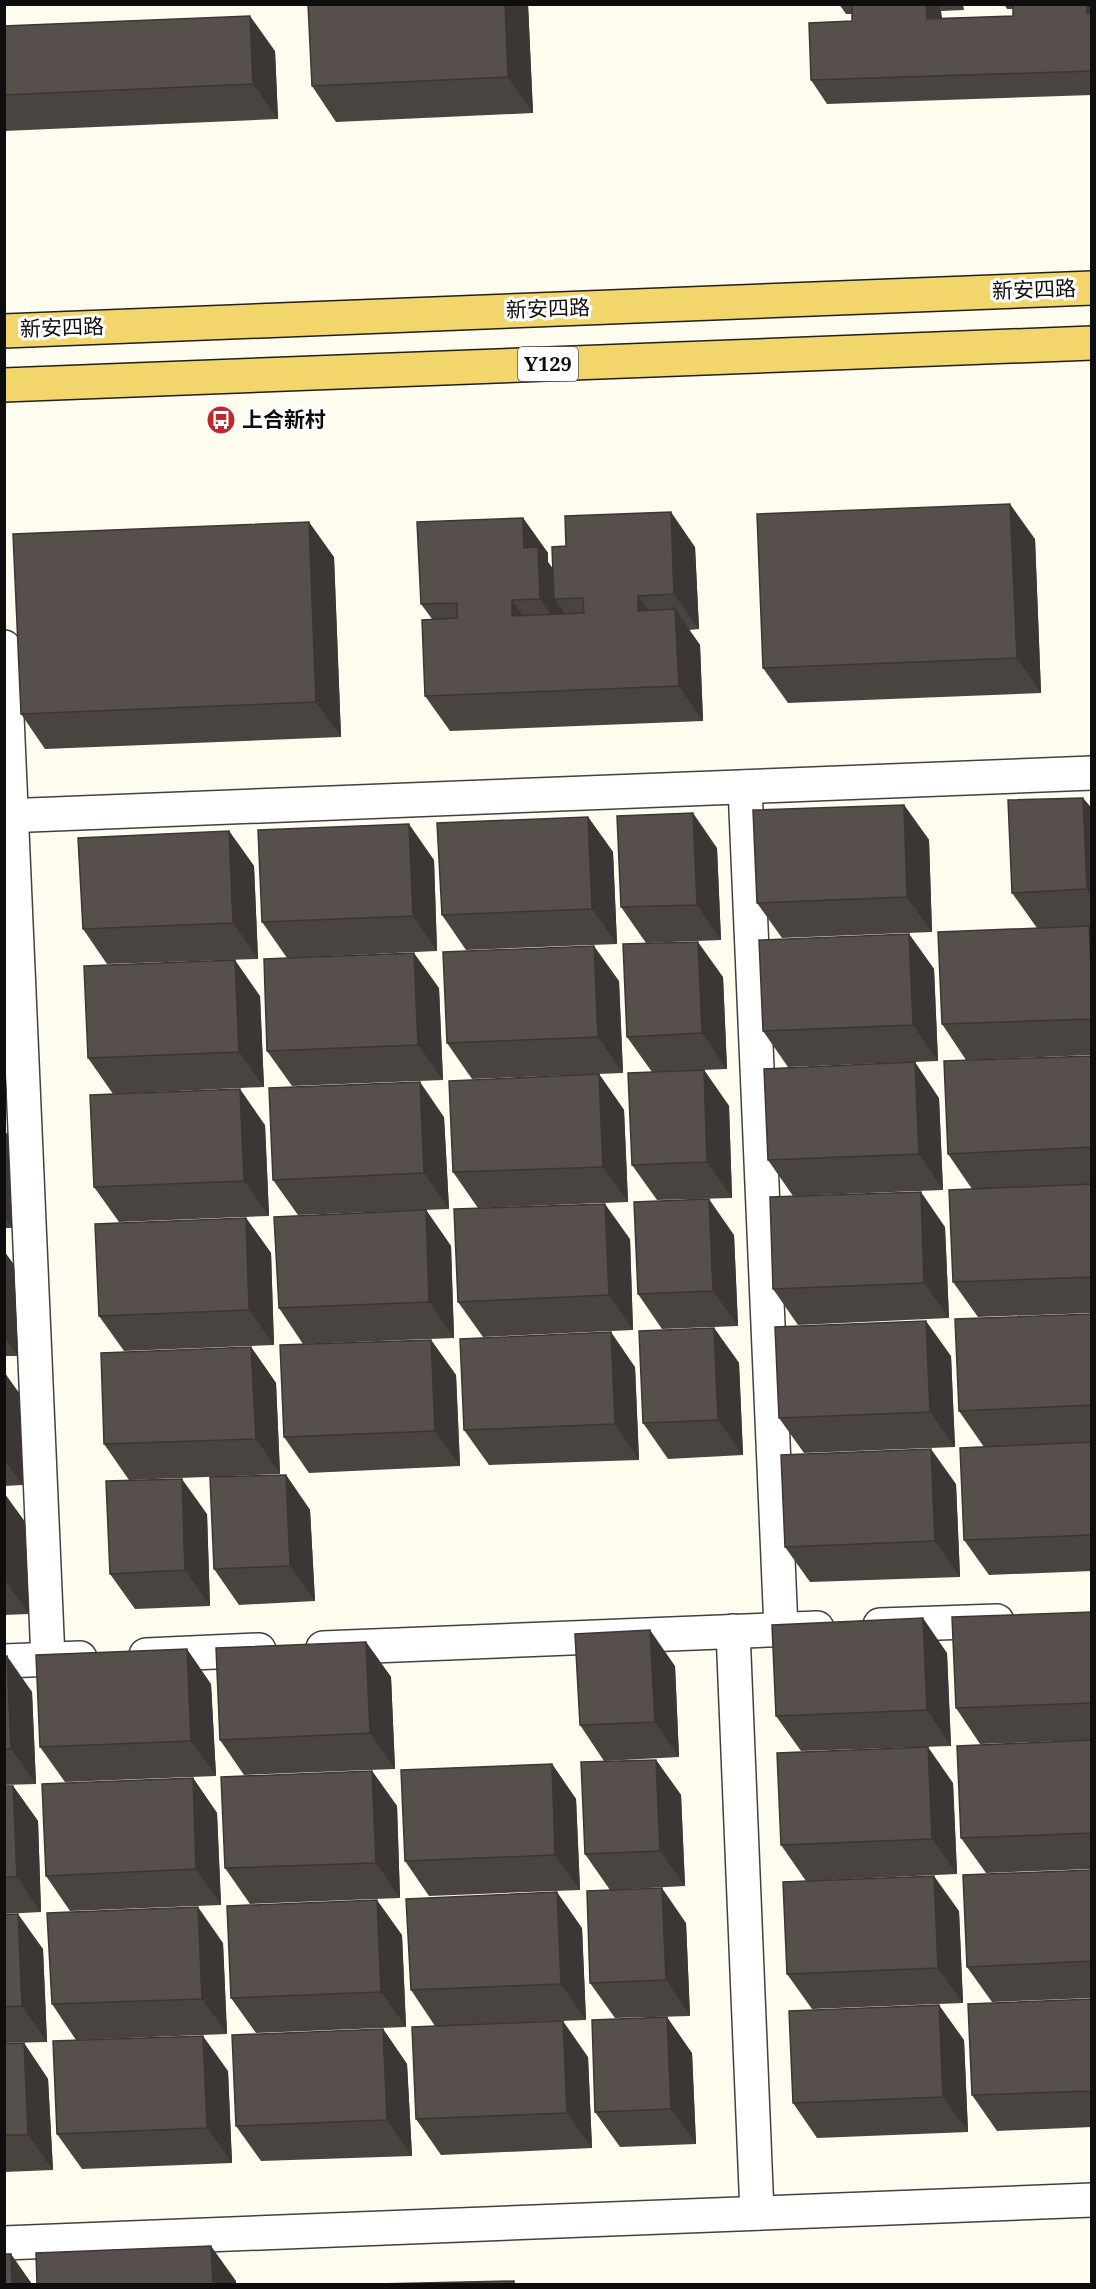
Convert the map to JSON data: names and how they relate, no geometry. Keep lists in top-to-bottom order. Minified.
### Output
{"streets":{"main road":["新安四路","Y129"]},"places":{"bus stop":["上合新村"]}}
